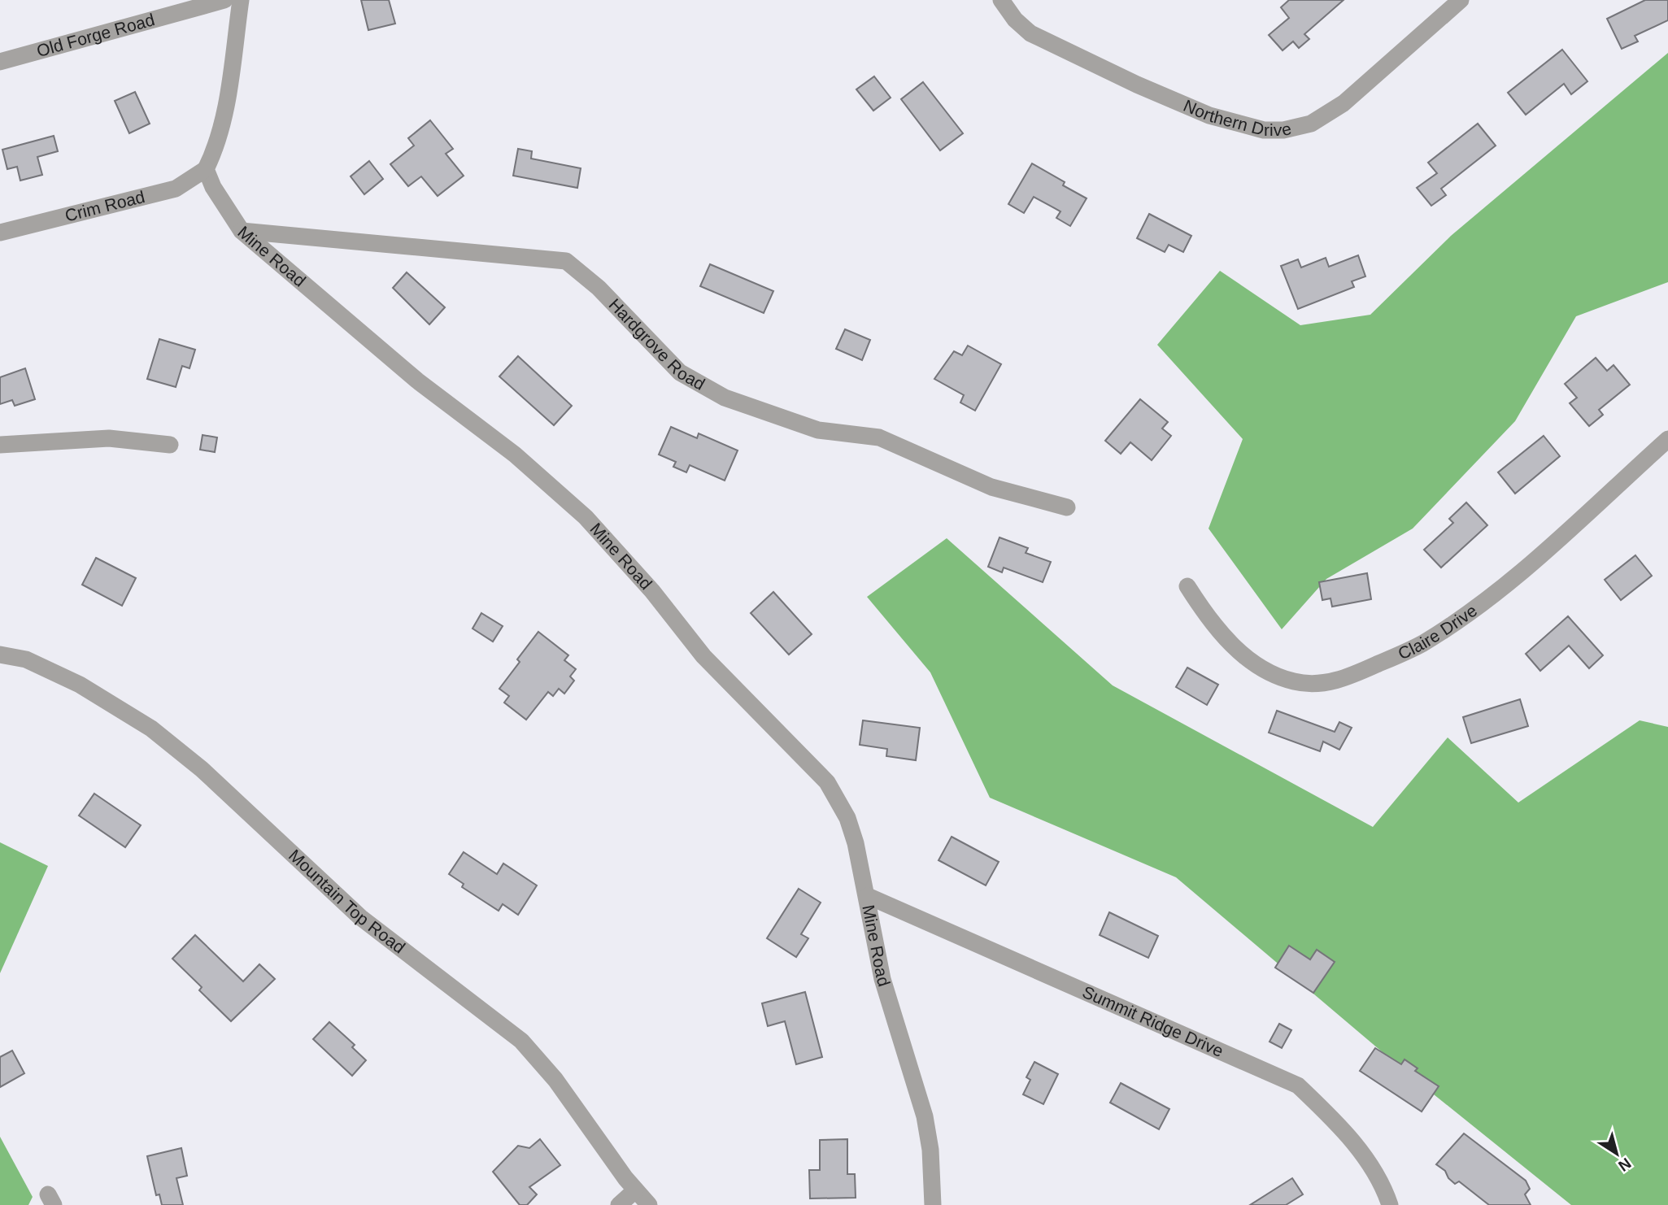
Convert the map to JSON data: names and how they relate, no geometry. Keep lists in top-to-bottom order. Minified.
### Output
{"streets":{"street":["Old Forge Road","Northern Drive","Crim Road","Mine Road","Hardgrove Road","Claire Drive","Mountain Top Road","Summit Ridge Drive"]},"crossings":[["Crim Road","Mine Road"],["Mine Road","Hardgrove Road"],["Mine Road","Summit Ridge Drive"]],"north":"bottom right"}
